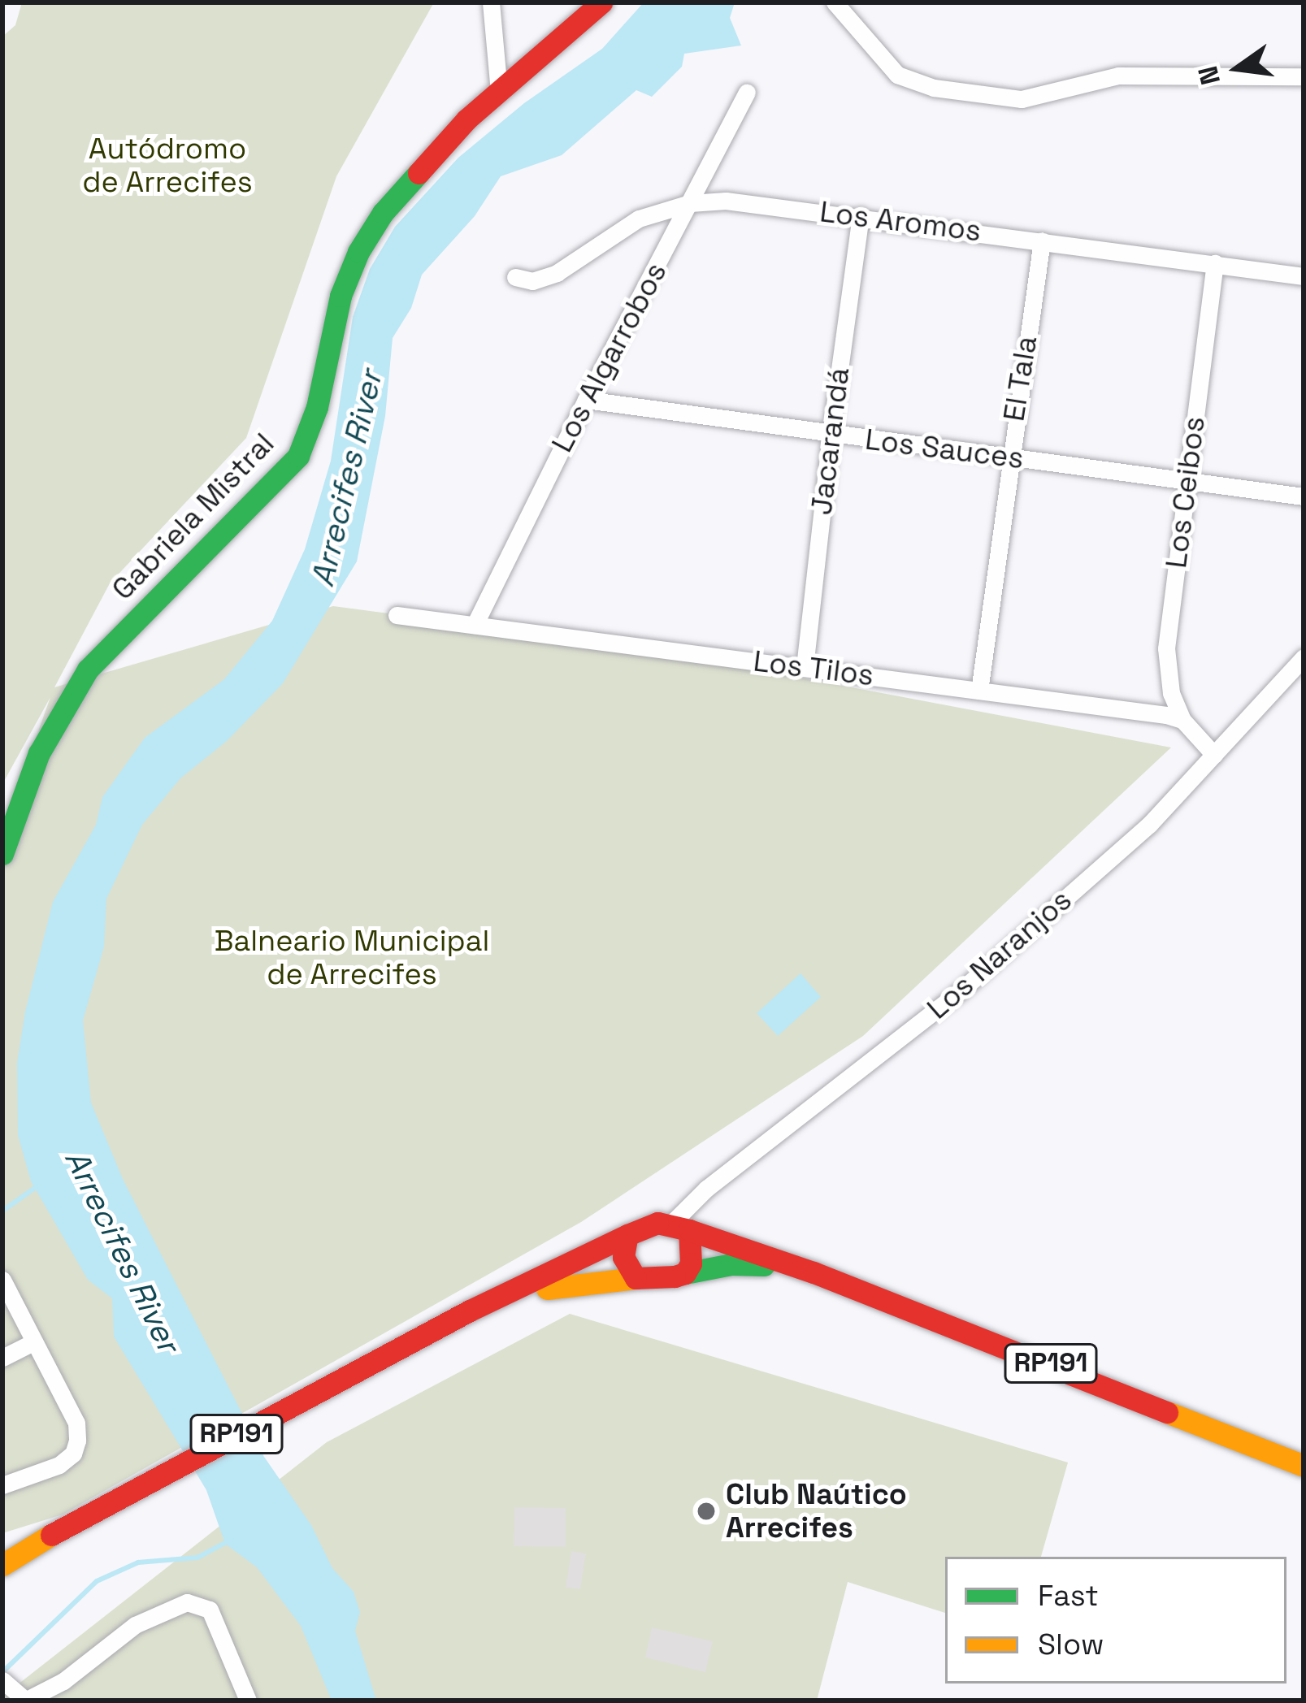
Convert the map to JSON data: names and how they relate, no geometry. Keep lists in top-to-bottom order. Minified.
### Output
{"streets":{"main road":["Gabriela Mistral","RP191"],"street":["Los Aromos","Los Algarrobos","El Tala","Jacarandá","Los Sauces","Los Ceibos","Los Tilos","Los Naranjos"]},"crossings":[["Los Aromos","Los Algarrobos"],["Los Aromos","El Tala"],["Los Aromos","Jacarandá"],["Los Aromos","Los Ceibos"],["Los Algarrobos","Los Sauces"],["Los Algarrobos","Los Tilos"],["El Tala","Los Sauces"],["El Tala","Los Tilos"],["Jacarandá","Los Sauces"],["Jacarandá","Los Tilos"],["Los Sauces","Los Ceibos"],["Los Ceibos","Los Tilos"],["Los Naranjos","RP191"]],"water":["Arrecifes River"],"parks":["Autódromo de Arrecifes","Balneario Municipal de Arrecifes"],"places":["Club Naútico Arrecifes"],"legend":["Fast","Slow"],"north":"left"}
